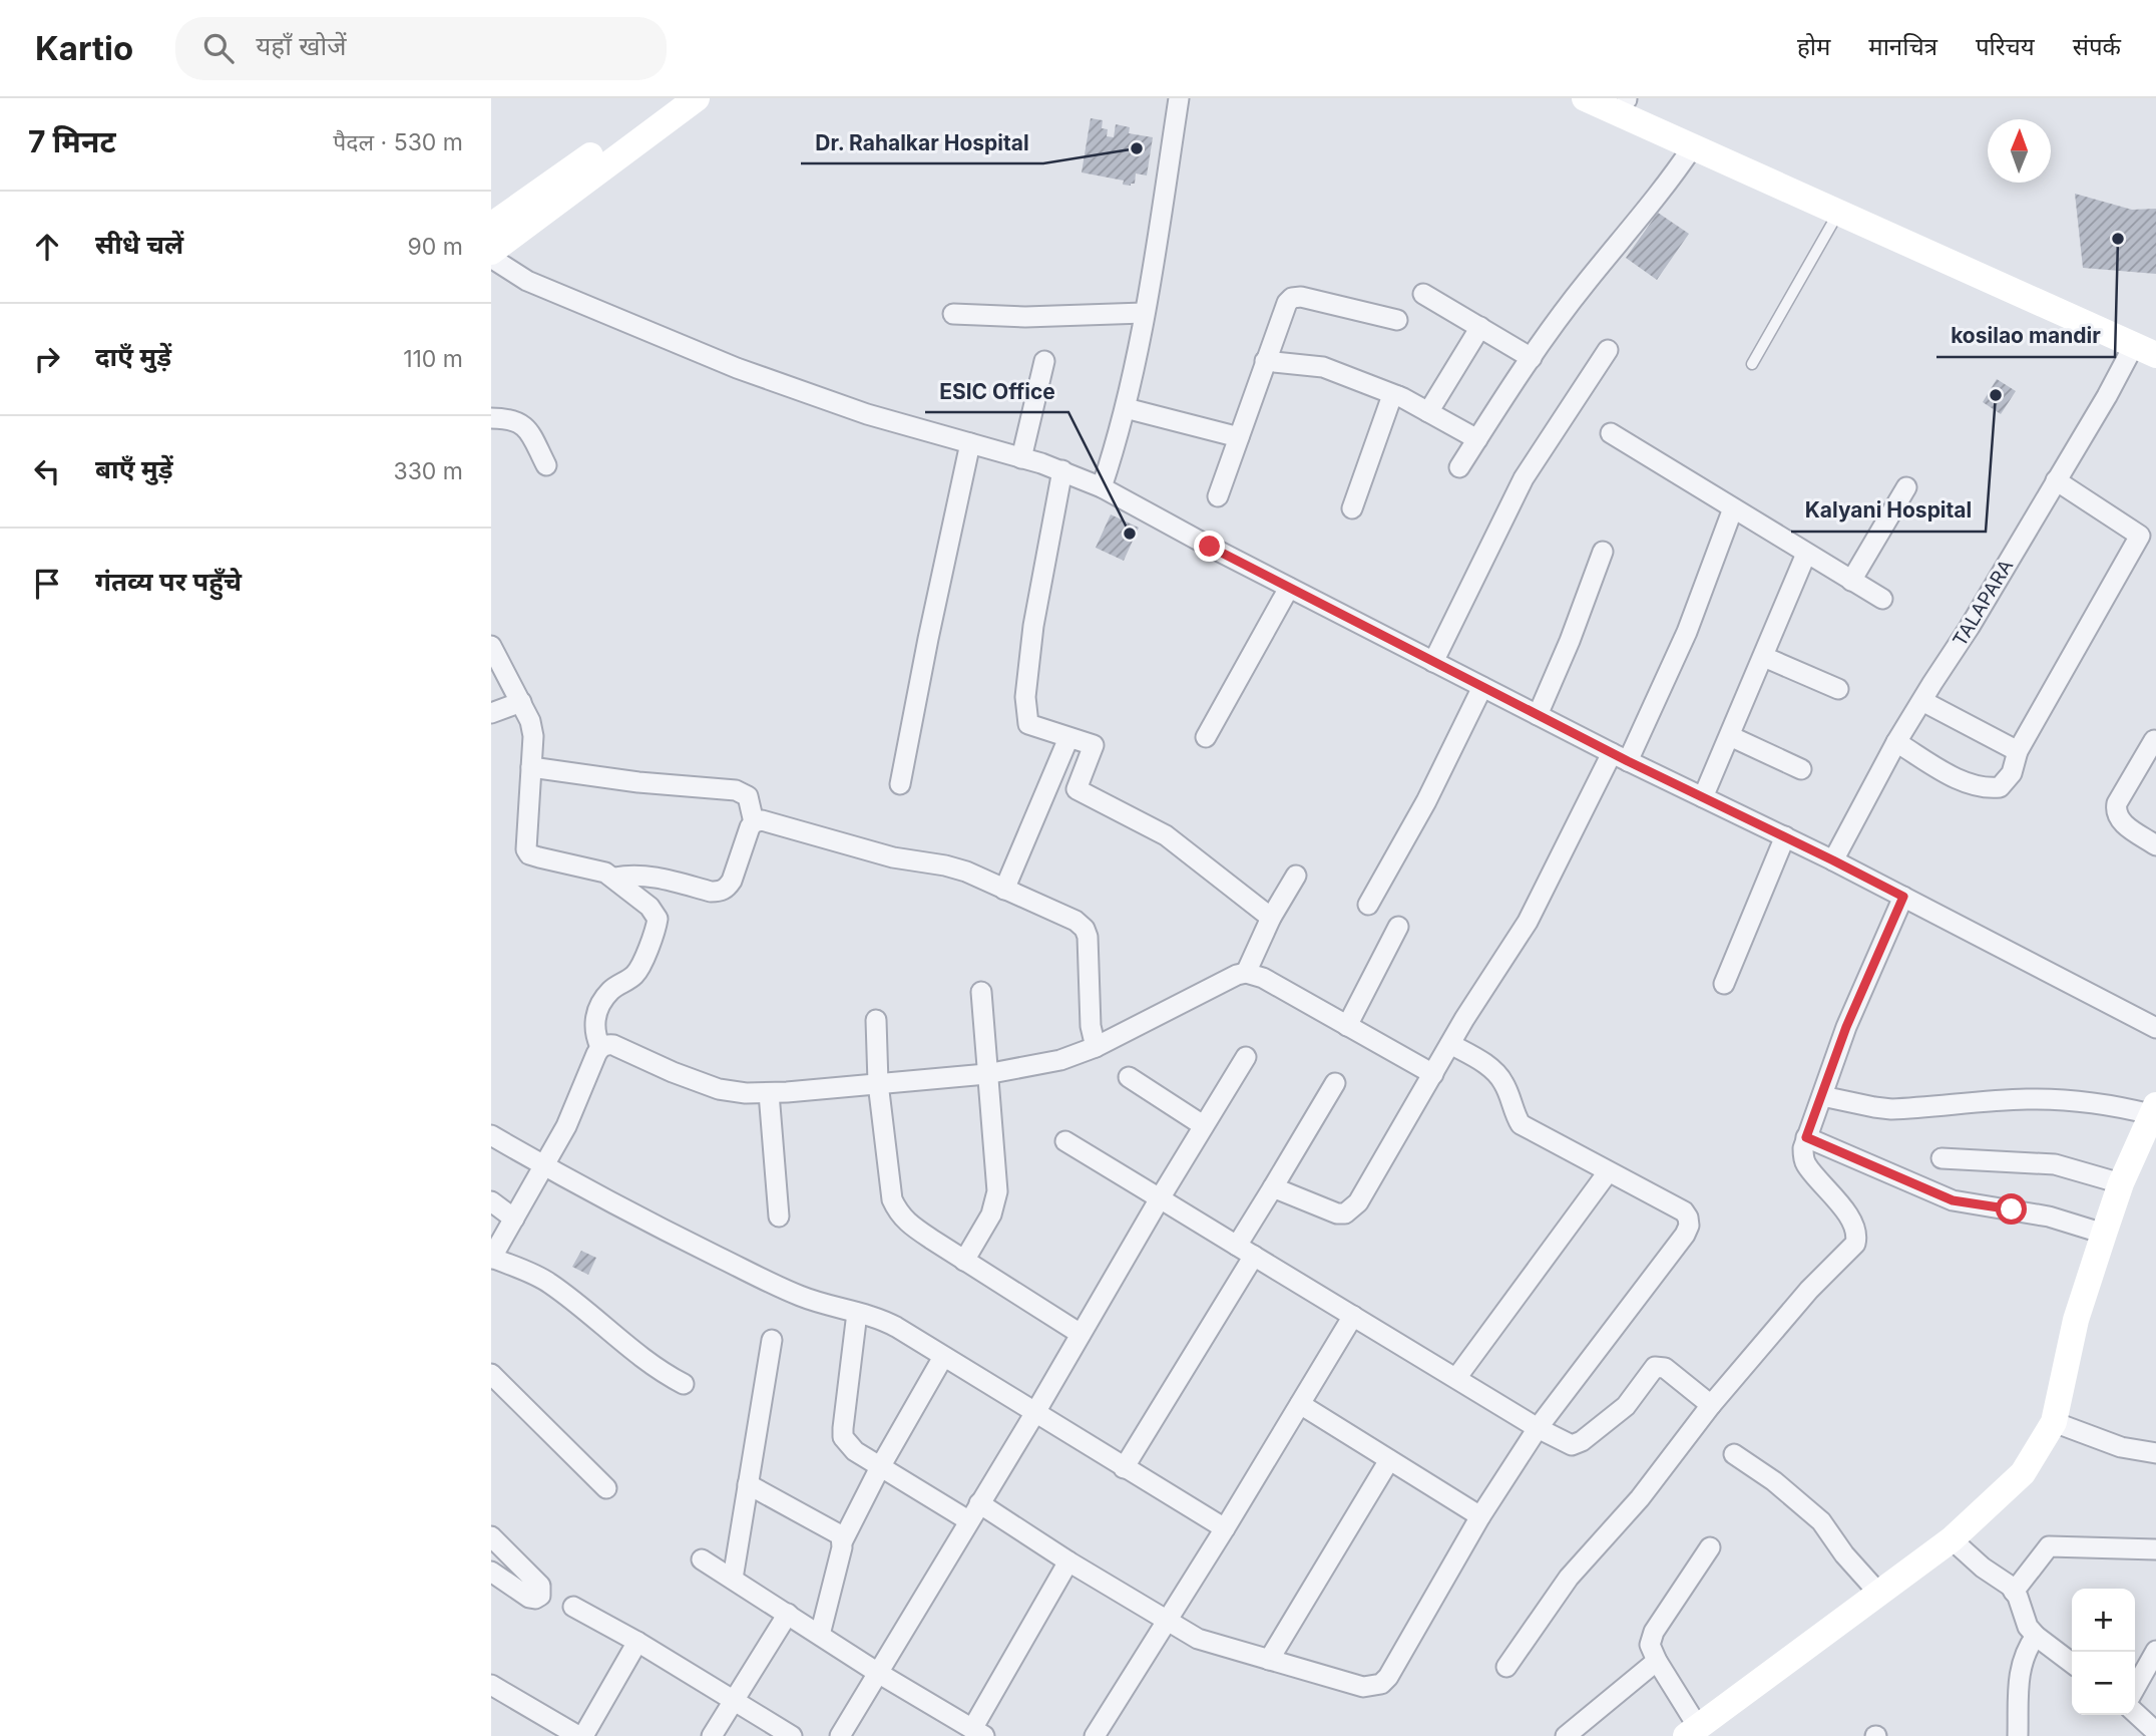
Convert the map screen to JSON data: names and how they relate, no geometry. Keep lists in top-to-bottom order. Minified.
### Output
{"streets":{"street":["TALAPARA"]},"places":["Dr. Rahalkar Hospital","kosilao mandir","Kalyani Hospital","ESIC Office"],"north":"top","page":{"header":"Kartio","search":"यहाँ खोजें","nav":["होम","मानचित्र","परिचय","संपर्क"],"heading":["7 मिनट","पैदल · 530 m"],"list":[["सीधे चलें","90 m"],["दाएँ मुड़ें","110 m"],["बाएँ मुड़ें","330 m"],"गंतव्य पर पहुँचे"],"map_buttons":["+","−"]}}
